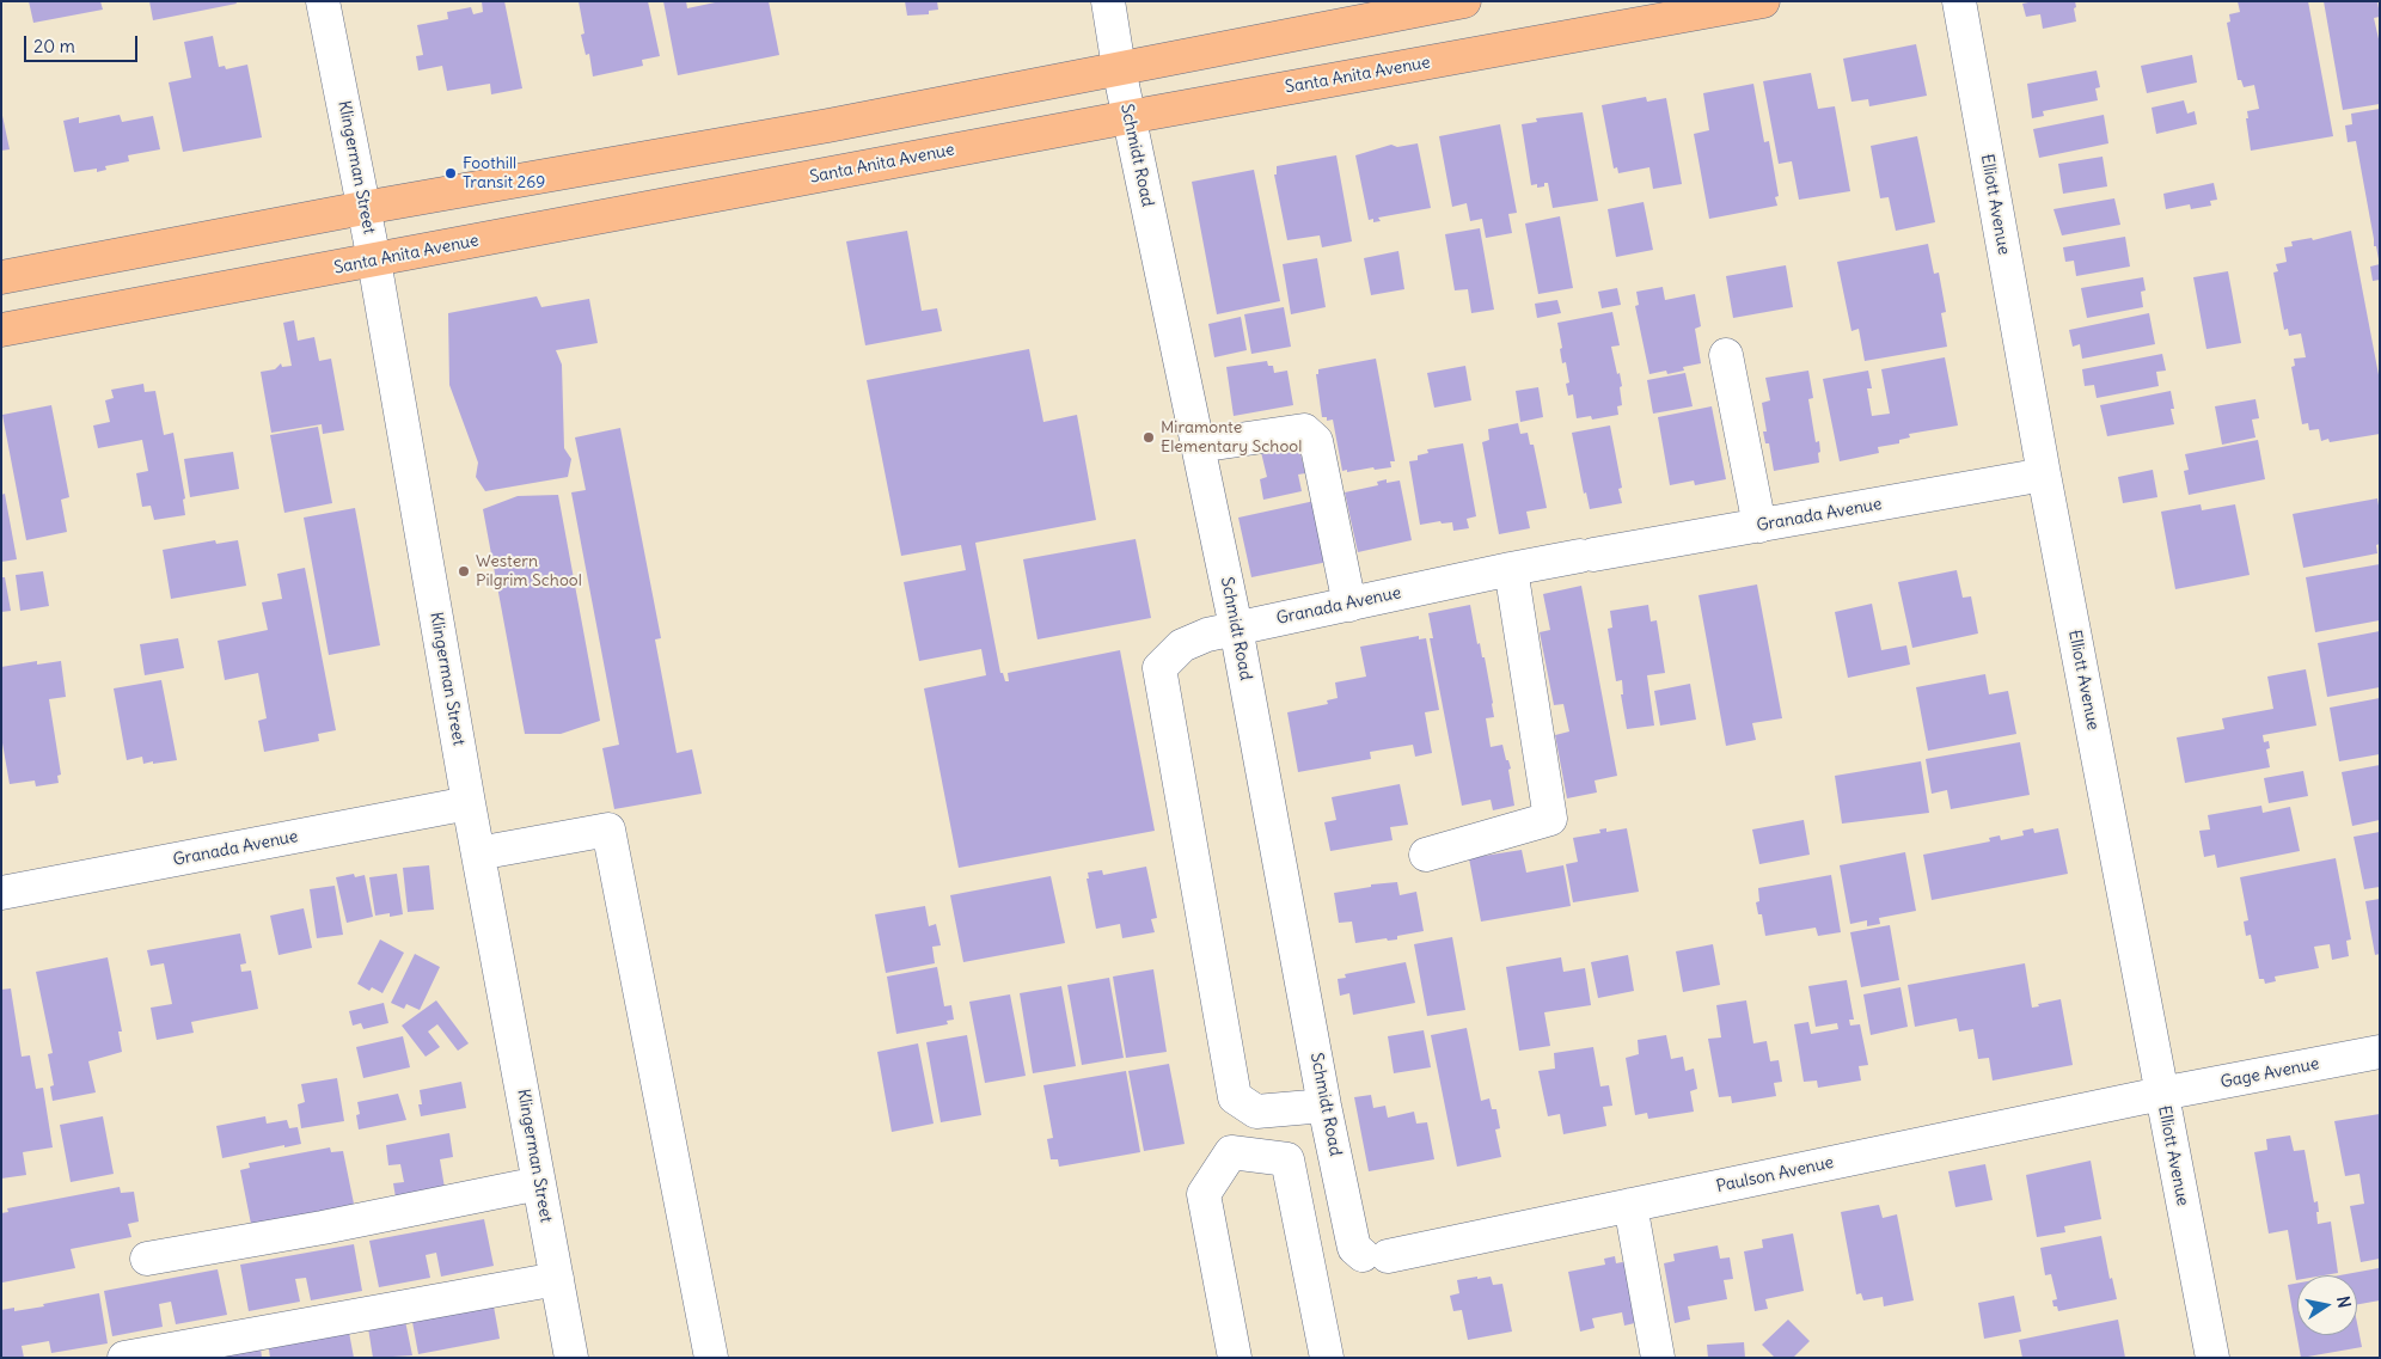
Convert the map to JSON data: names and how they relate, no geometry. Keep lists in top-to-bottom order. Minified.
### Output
{"streets":{"main road":["Santa Anita Avenue"],"street":["Schmidt Road","Klingerman Street","Elliott Avenue","Granada Avenue","Gage Avenue","Paulson Avenue"]},"crossings":[["Santa Anita Avenue","Schmidt Road"],["Santa Anita Avenue","Klingerman Street"],["Schmidt Road","Granada Avenue"],["Schmidt Road","Paulson Avenue"],["Klingerman Street","Granada Avenue"],["Elliott Avenue","Granada Avenue"],["Elliott Avenue","Gage Avenue"],["Elliott Avenue","Paulson Avenue"],["Gage Avenue","Paulson Avenue"]],"places":["Foothill Transit 269","Miramonte Elementary School","Western Pilgrim School"],"scale_bar":"20 m","north":"right"}
